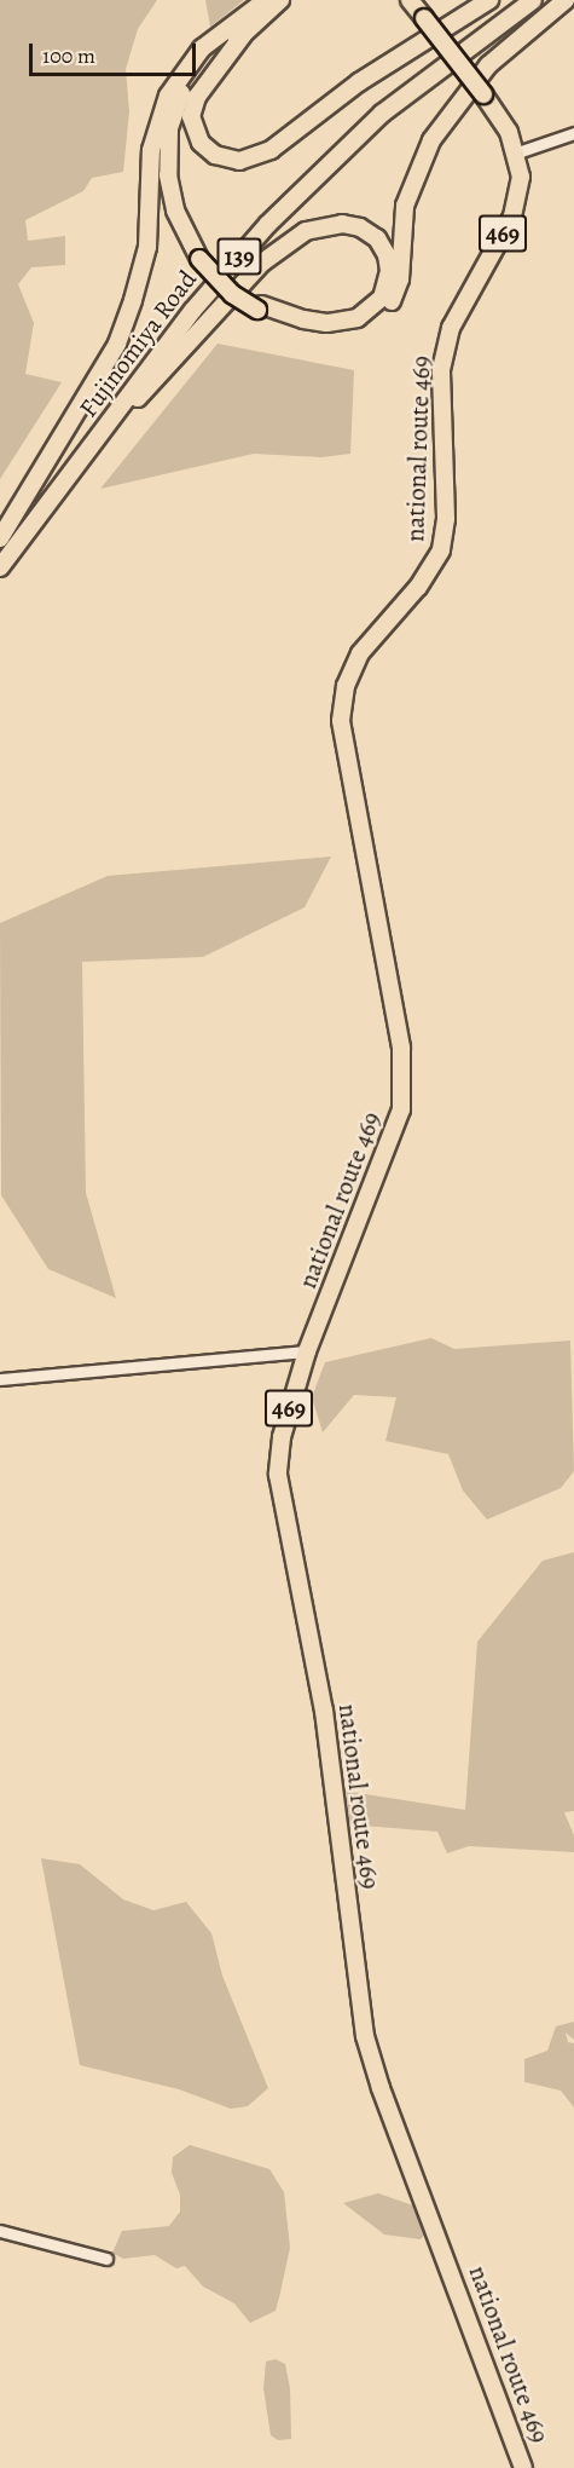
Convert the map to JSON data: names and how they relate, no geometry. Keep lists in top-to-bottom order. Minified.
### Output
{"streets":{"highway":["469","139","Fujinomiya Road","national route 469"]},"scale_bar":"100 m"}
